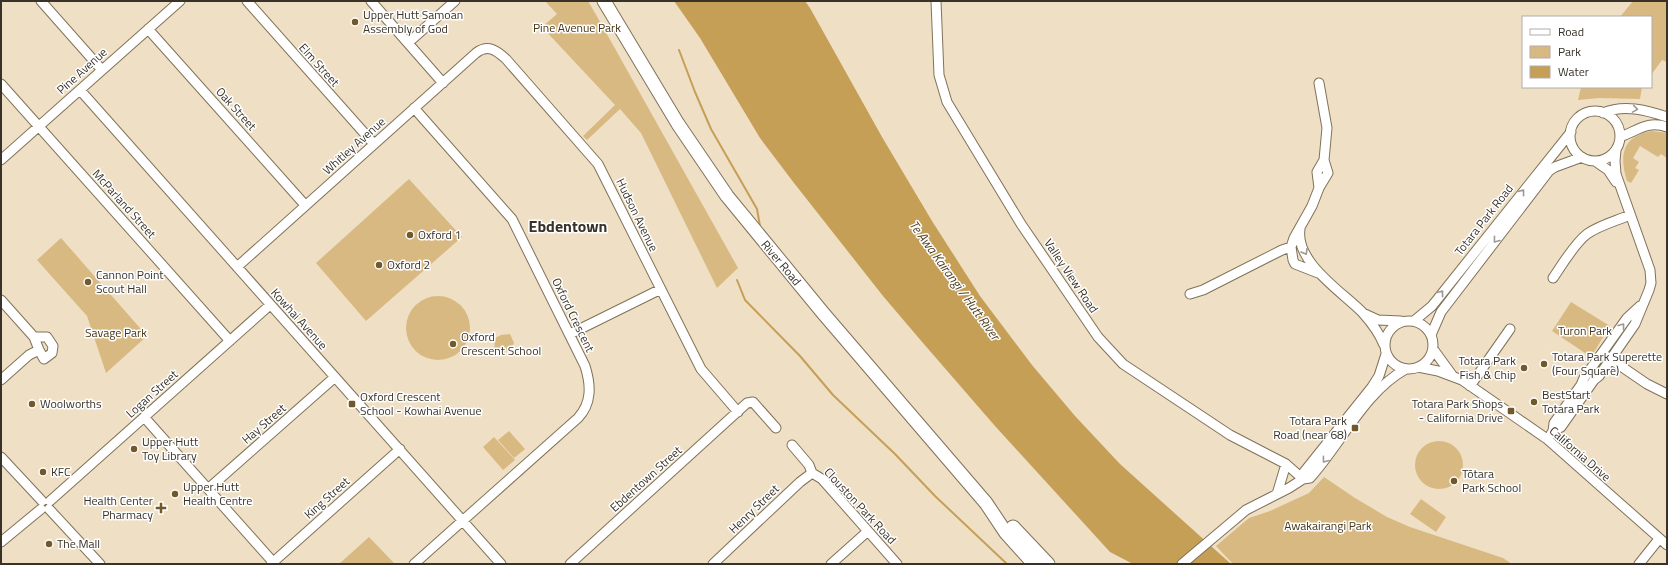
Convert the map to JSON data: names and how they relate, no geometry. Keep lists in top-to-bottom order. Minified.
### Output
{"streets":{"highway":["River Road"],"street":["Elm Street","Pine Avenue","Oak Street","Whitley Avenue","McParland Street","Hudson Avenue","Totara Park Road","Valley View Road","Oxford Crescent","Kowhai Avenue","Logan Street","Hay Street","California Drive","Ebdentown Street","King Street","Clouston Park Road","Henry Street"]},"crossings":[["Elm Street","Whitley Avenue"],["Pine Avenue","Oak Street"],["Pine Avenue","McParland Street"],["Pine Avenue","Kowhai Avenue"],["Oak Street","Whitley Avenue"],["Whitley Avenue","Hudson Avenue"],["Whitley Avenue","Oxford Crescent"],["Whitley Avenue","Kowhai Avenue"],["McParland Street","Logan Street"],["Hudson Avenue","Ebdentown Street"],["Totara Park Road","California Drive"],["Oxford Crescent","Kowhai Avenue"],["Kowhai Avenue","Logan Street"],["Kowhai Avenue","Hay Street"],["Kowhai Avenue","King Street"],["Clouston Park Road","Henry Street"]],"districts":["Ebdentown"],"water":["Te Awa Kairangi / Hutt River"],"parks":["Pine Avenue Park","Turon Park","Savage Park","Awakairangi Park"],"places":{"other":["Upper Hutt Samoan Assembly of God","Oxford 1","Oxford 2","Cannon Point Scout Hall","Oxford Crescent School","Totara Park Superette (Four Square)","Totara Park Fish & Chip","BestStart Totara Park","Woolworths","Upper Hutt Toy Library","KFC","Tōtara Park School","Upper Hutt Health Centre","The Mall"],"transit":["Oxford Crescent School - Kowhai Avenue","Totara Park Shops - California Drive","Totara Park Road (near 68)"],"health":["Health Center Pharmacy"]},"legend":["Road","Park","Water"]}
